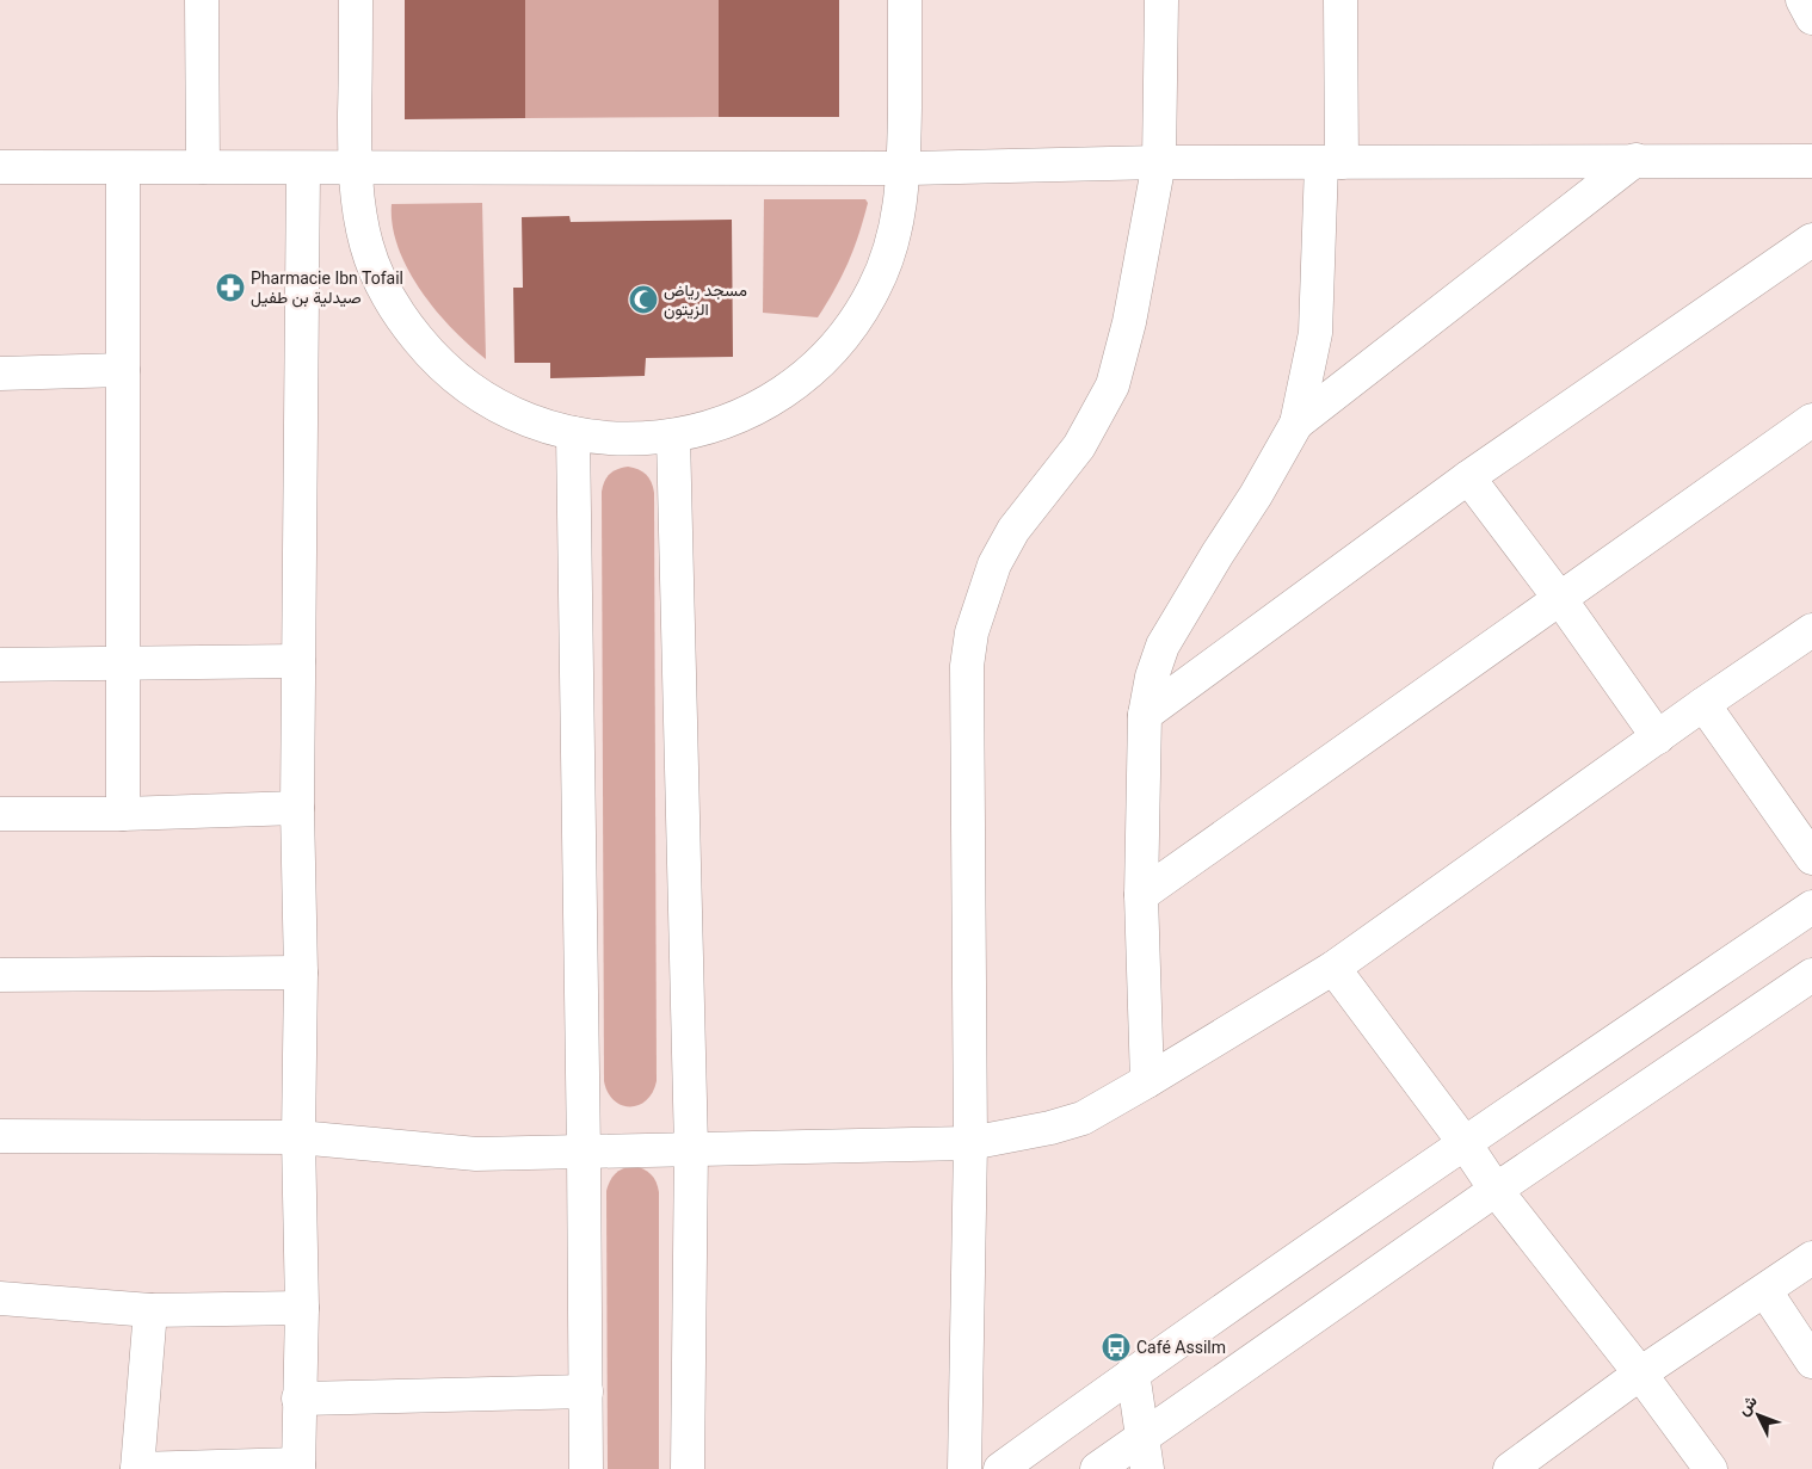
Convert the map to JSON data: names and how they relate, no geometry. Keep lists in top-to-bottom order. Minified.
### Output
{"places":{"pharmacy":["Pharmacie Ibn Tofail صيدلية بن طفيل"],"mosque":["مسجد رياض الزيتون"],"bus stop":["Café Assilm"]},"north":"top left"}
